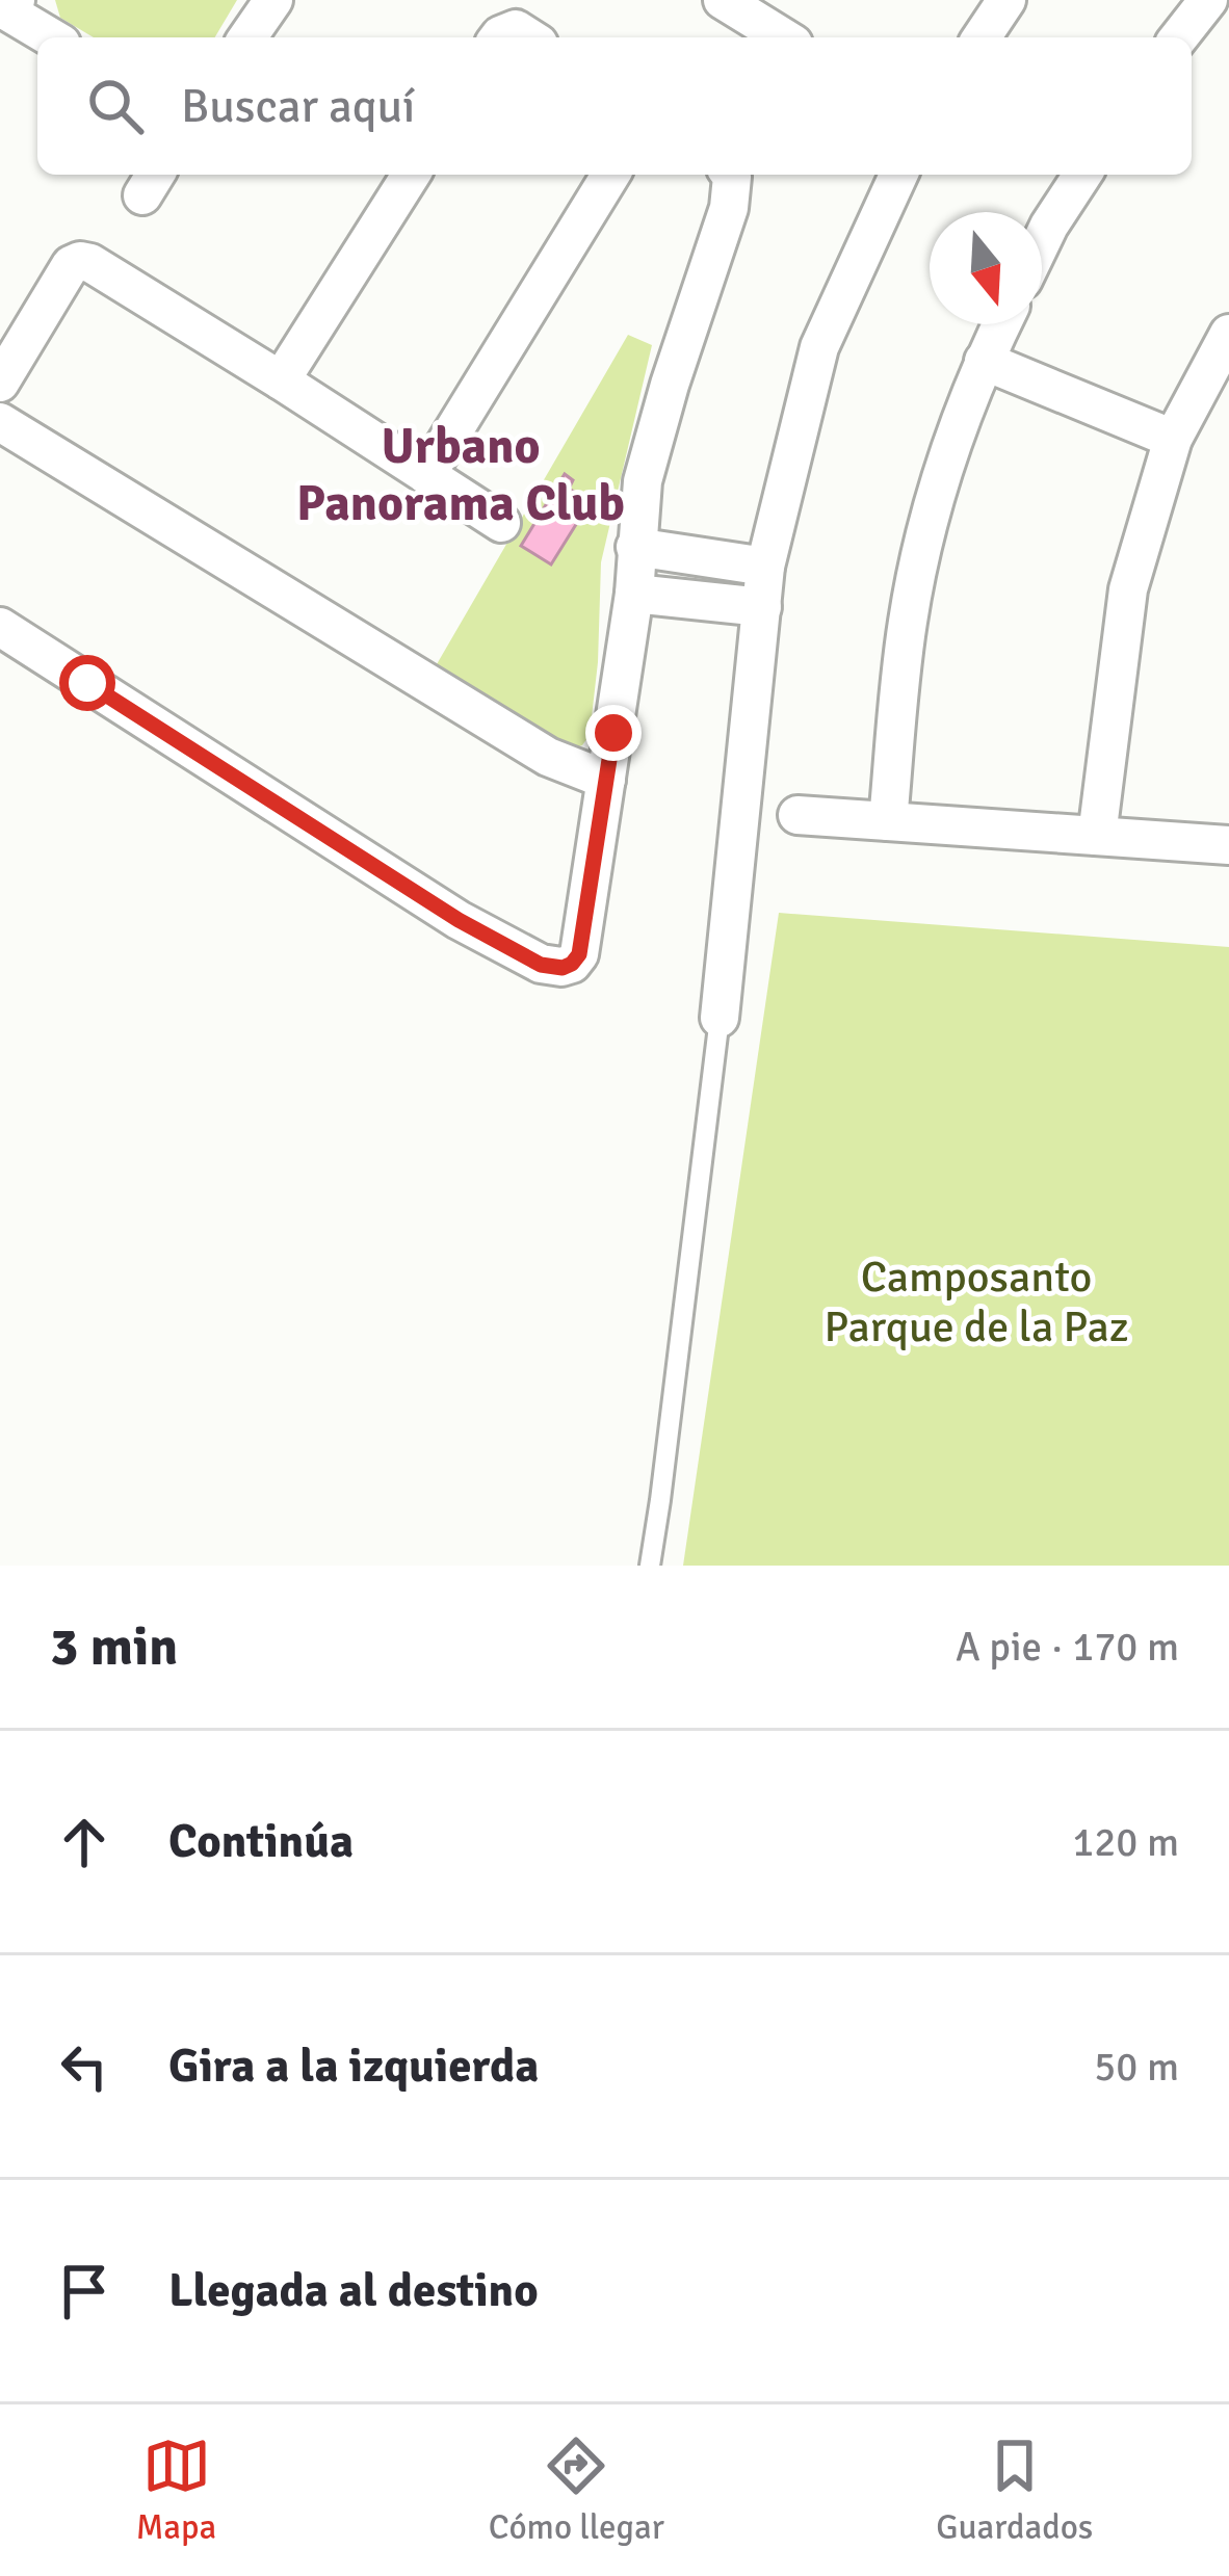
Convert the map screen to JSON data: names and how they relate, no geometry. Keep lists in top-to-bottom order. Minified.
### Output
{"districts":["Urbano Panorama Club"],"parks":["Camposanto Parque de la Paz"],"north":"bottom","page":{"search":"Buscar aquí","heading":["3 min","A pie · 170 m"],"list":[["Continúa","120 m"],["Gira a la izquierda","50 m"],"Llegada al destino"],"nav":["Mapa","Cómo llegar","Guardados"]}}
